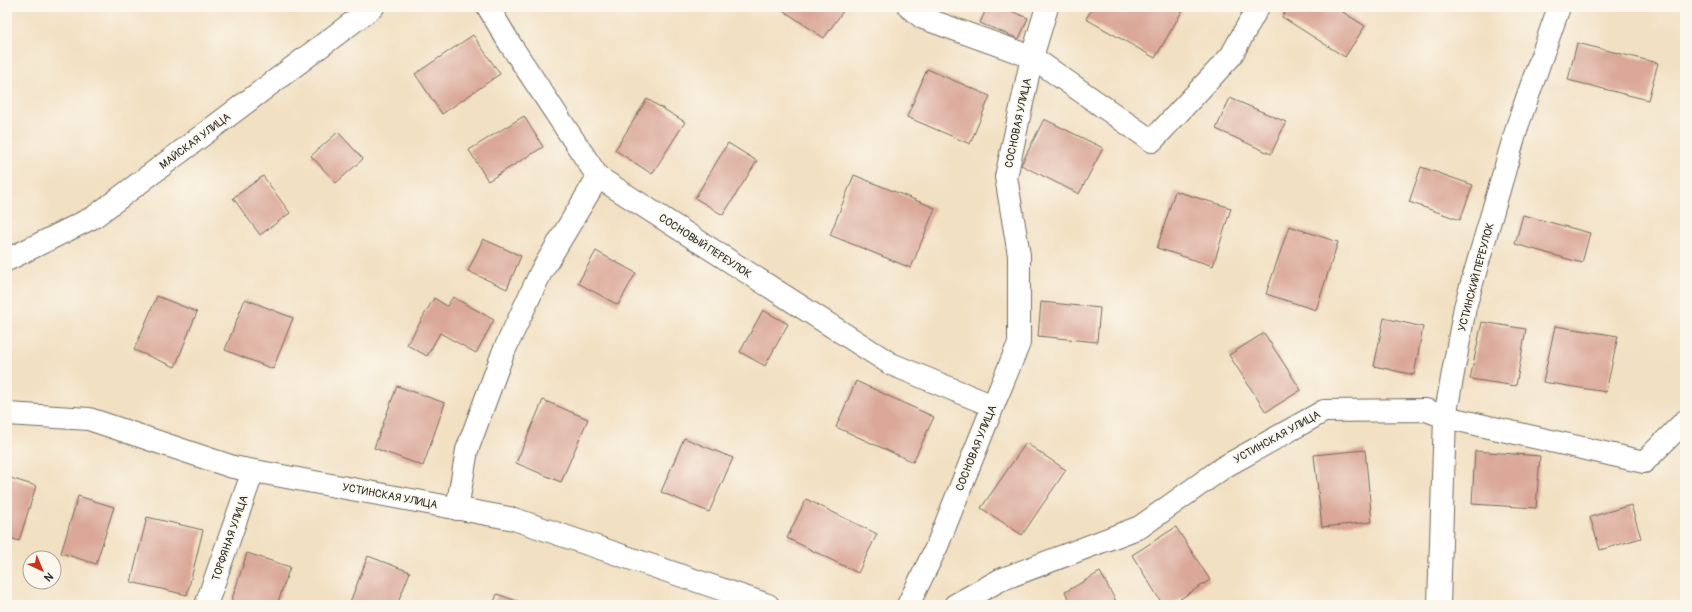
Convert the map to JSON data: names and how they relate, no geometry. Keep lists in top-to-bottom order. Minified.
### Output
{"streets":{"street":["СОСНОВАЯ УЛИЦА","МАЙСКАЯ УЛИЦА","СОСНОВЫЙ ПЕРЕУЛОК","УСТИНСКИЙ ПЕРЕУЛОК","УСТИНСКАЯ УЛИЦА","ТОРФЯНАЯ УЛИЦА"]},"crossings":[["СОСНОВАЯ УЛИЦА","СОСНОВЫЙ ПЕРЕУЛОК"],["УСТИНСКИЙ ПЕРЕУЛОК","УСТИНСКАЯ УЛИЦА"],["УСТИНСКАЯ УЛИЦА","ТОРФЯНАЯ УЛИЦА"]],"north":"bottom right"}
